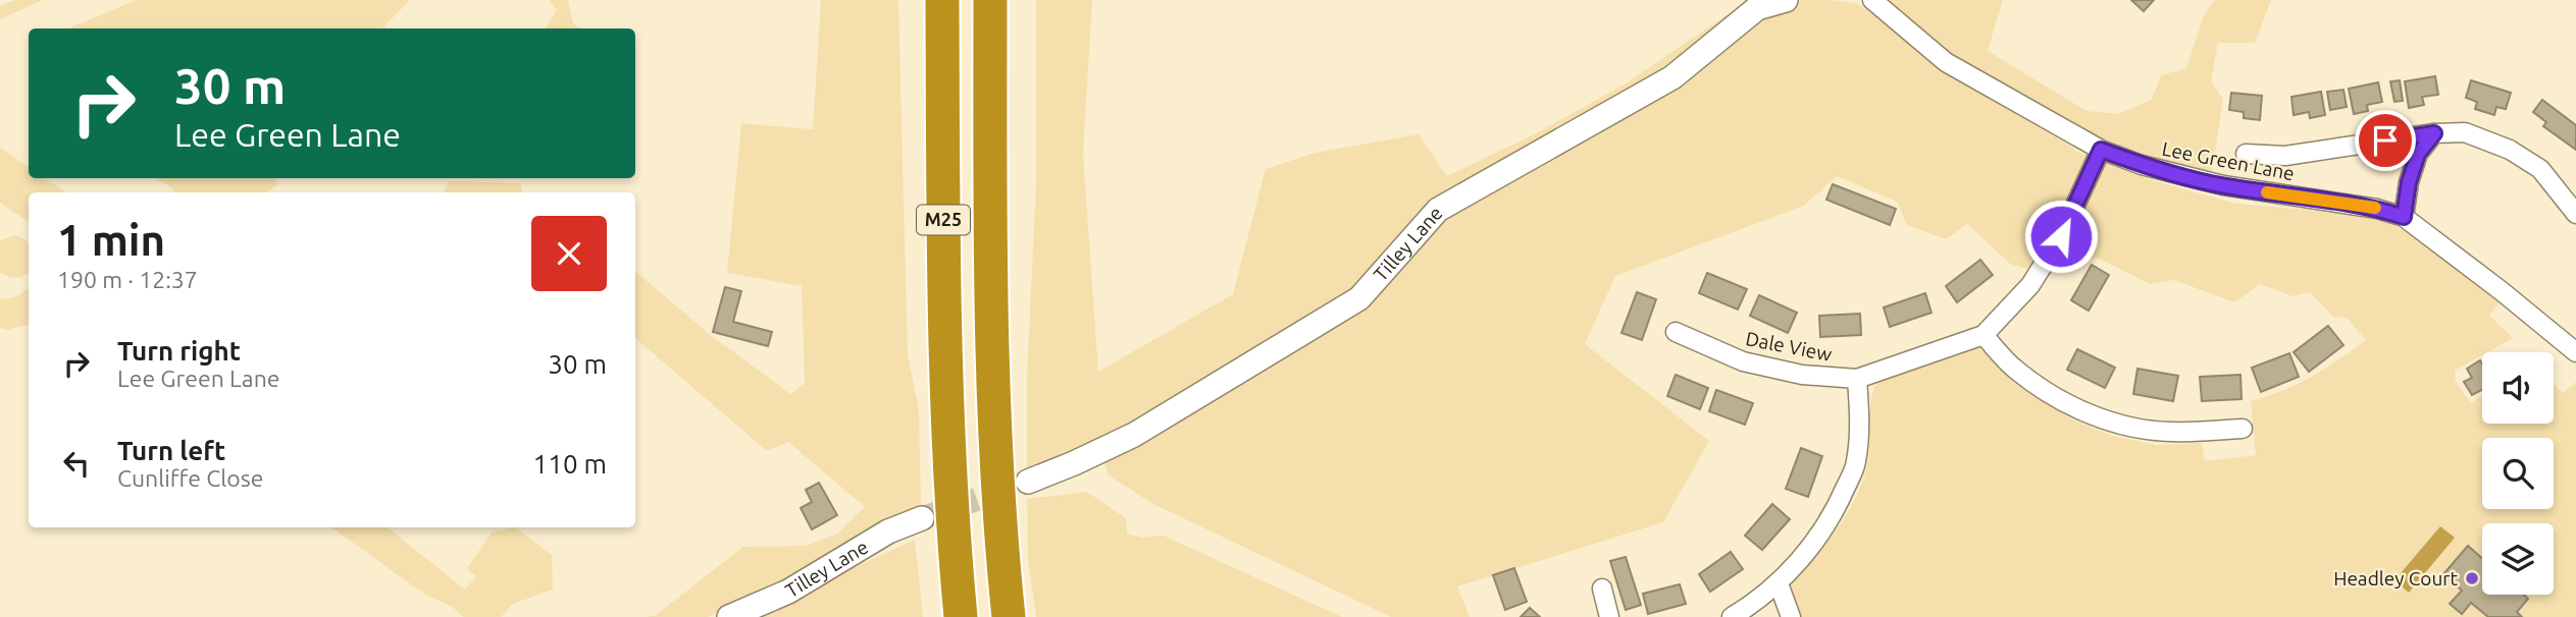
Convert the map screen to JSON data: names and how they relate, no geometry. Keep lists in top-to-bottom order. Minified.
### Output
{"streets":{"highway":["M25"],"street":["Lee Green Lane","Tilley Lane","Dale View"]},"crossings":[["Lee Green Lane","Dale View"]],"places":["Headley Court"],"page":{"turn":["30 m","Lee Green Lane"],"heading":["1 min","190 m · 12:37"],"list":[{"name":"Turn right","note":"Lee Green Lane","value":"30 m"},{"name":"Turn left","note":"Cunliffe Close","value":"110 m"}]}}
